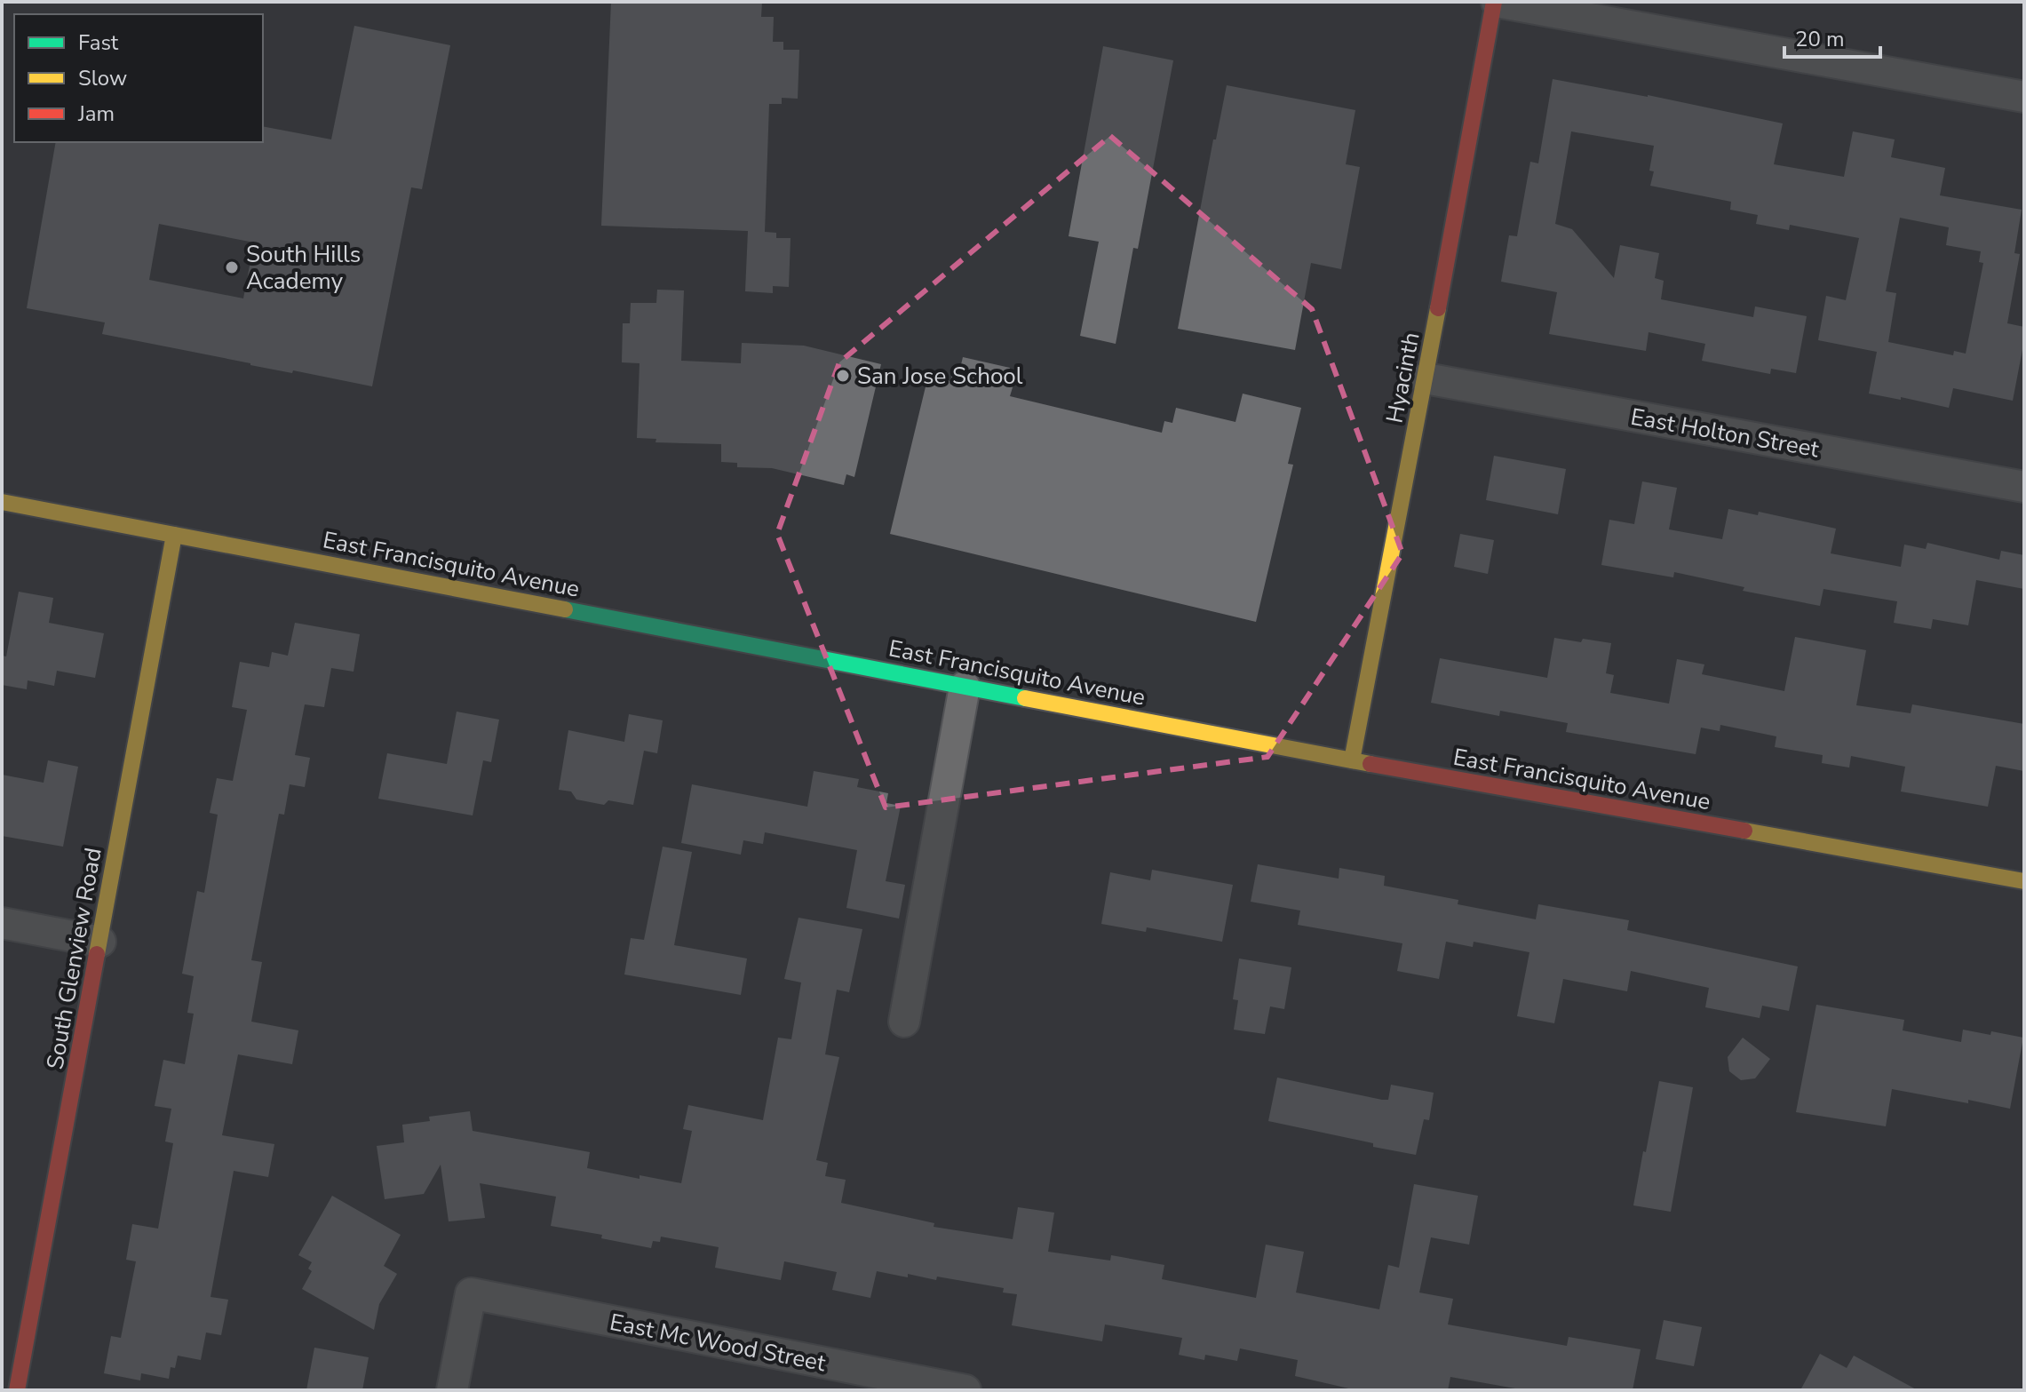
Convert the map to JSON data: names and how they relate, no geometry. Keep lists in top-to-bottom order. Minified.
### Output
{"streets":{"street":["Hyacinth","East Holton Street","East Francisquito Avenue","South Glenview Road","East Mc Wood Street"]},"crossings":[["Hyacinth","East Holton Street"],["Hyacinth","East Francisquito Avenue"],["East Francisquito Avenue","South Glenview Road"]],"places":["South Hills Academy","San Jose School"],"legend":["Fast","Slow","Jam"],"scale_bar":"20 m"}
